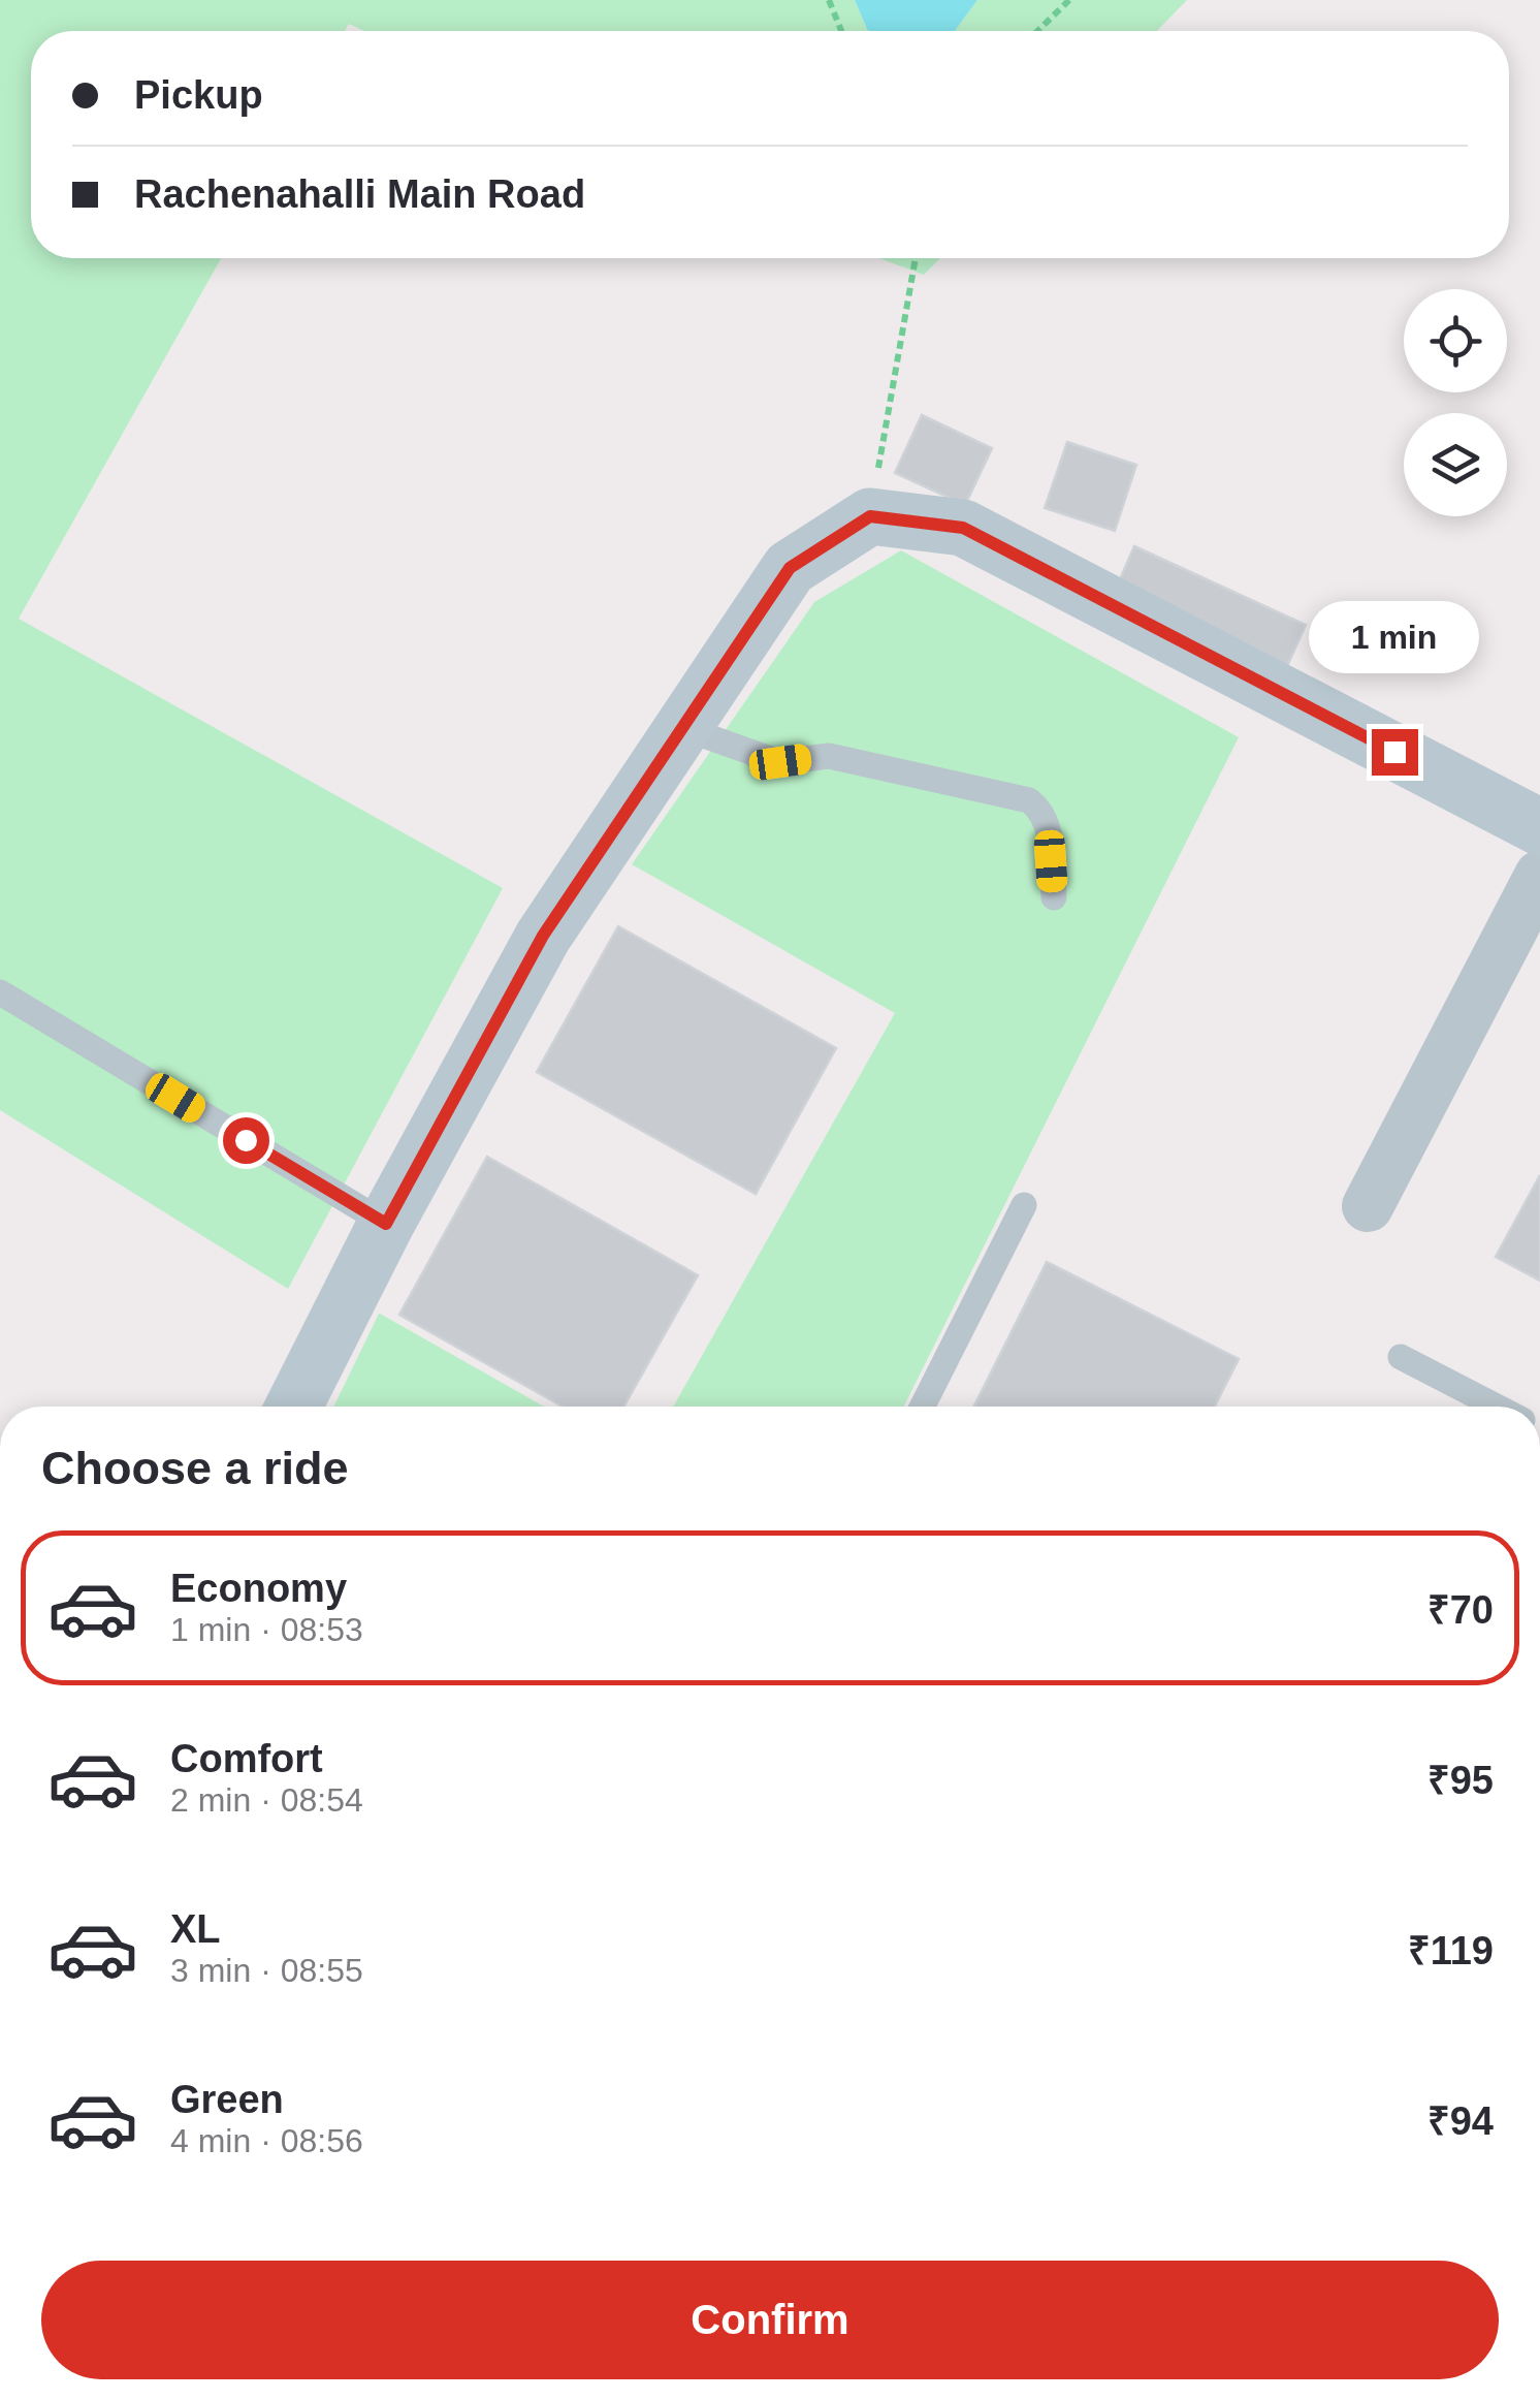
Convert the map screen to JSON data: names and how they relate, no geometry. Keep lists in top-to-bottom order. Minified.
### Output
{"page":{"banner":["Pickup","Rachenahalli Main Road"],"bubble":"1 min","heading":"Choose a ride","list":[{"name":"Economy","note":"1 min · 08:53","value":"₹70"},{"name":"Comfort","note":"2 min · 08:54","value":"₹95"},{"name":"XL","note":"3 min · 08:55","value":"₹119"},{"name":"Green","note":"4 min · 08:56","value":"₹94"}],"buttons":"Confirm"}}
